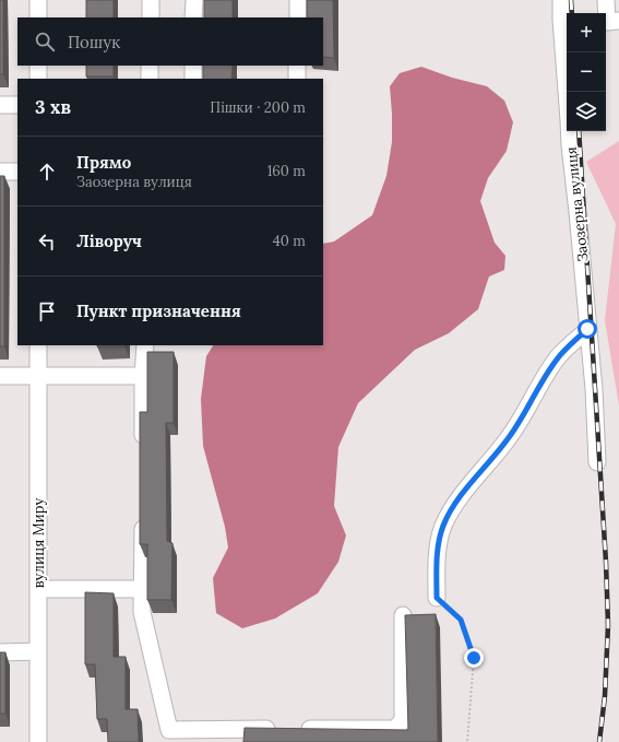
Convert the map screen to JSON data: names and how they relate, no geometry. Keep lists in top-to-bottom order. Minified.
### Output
{"streets":{"street":["Заозерна вулиця","вулиця Миру"]},"page":{"map_buttons":["+","−"],"search":"Пошук","heading":["3 хв","Пішки · 200 m"],"list":[["Прямо","Заозерна вулиця","160 m"],["Ліворуч","40 m"],"Пункт призначення"]}}
